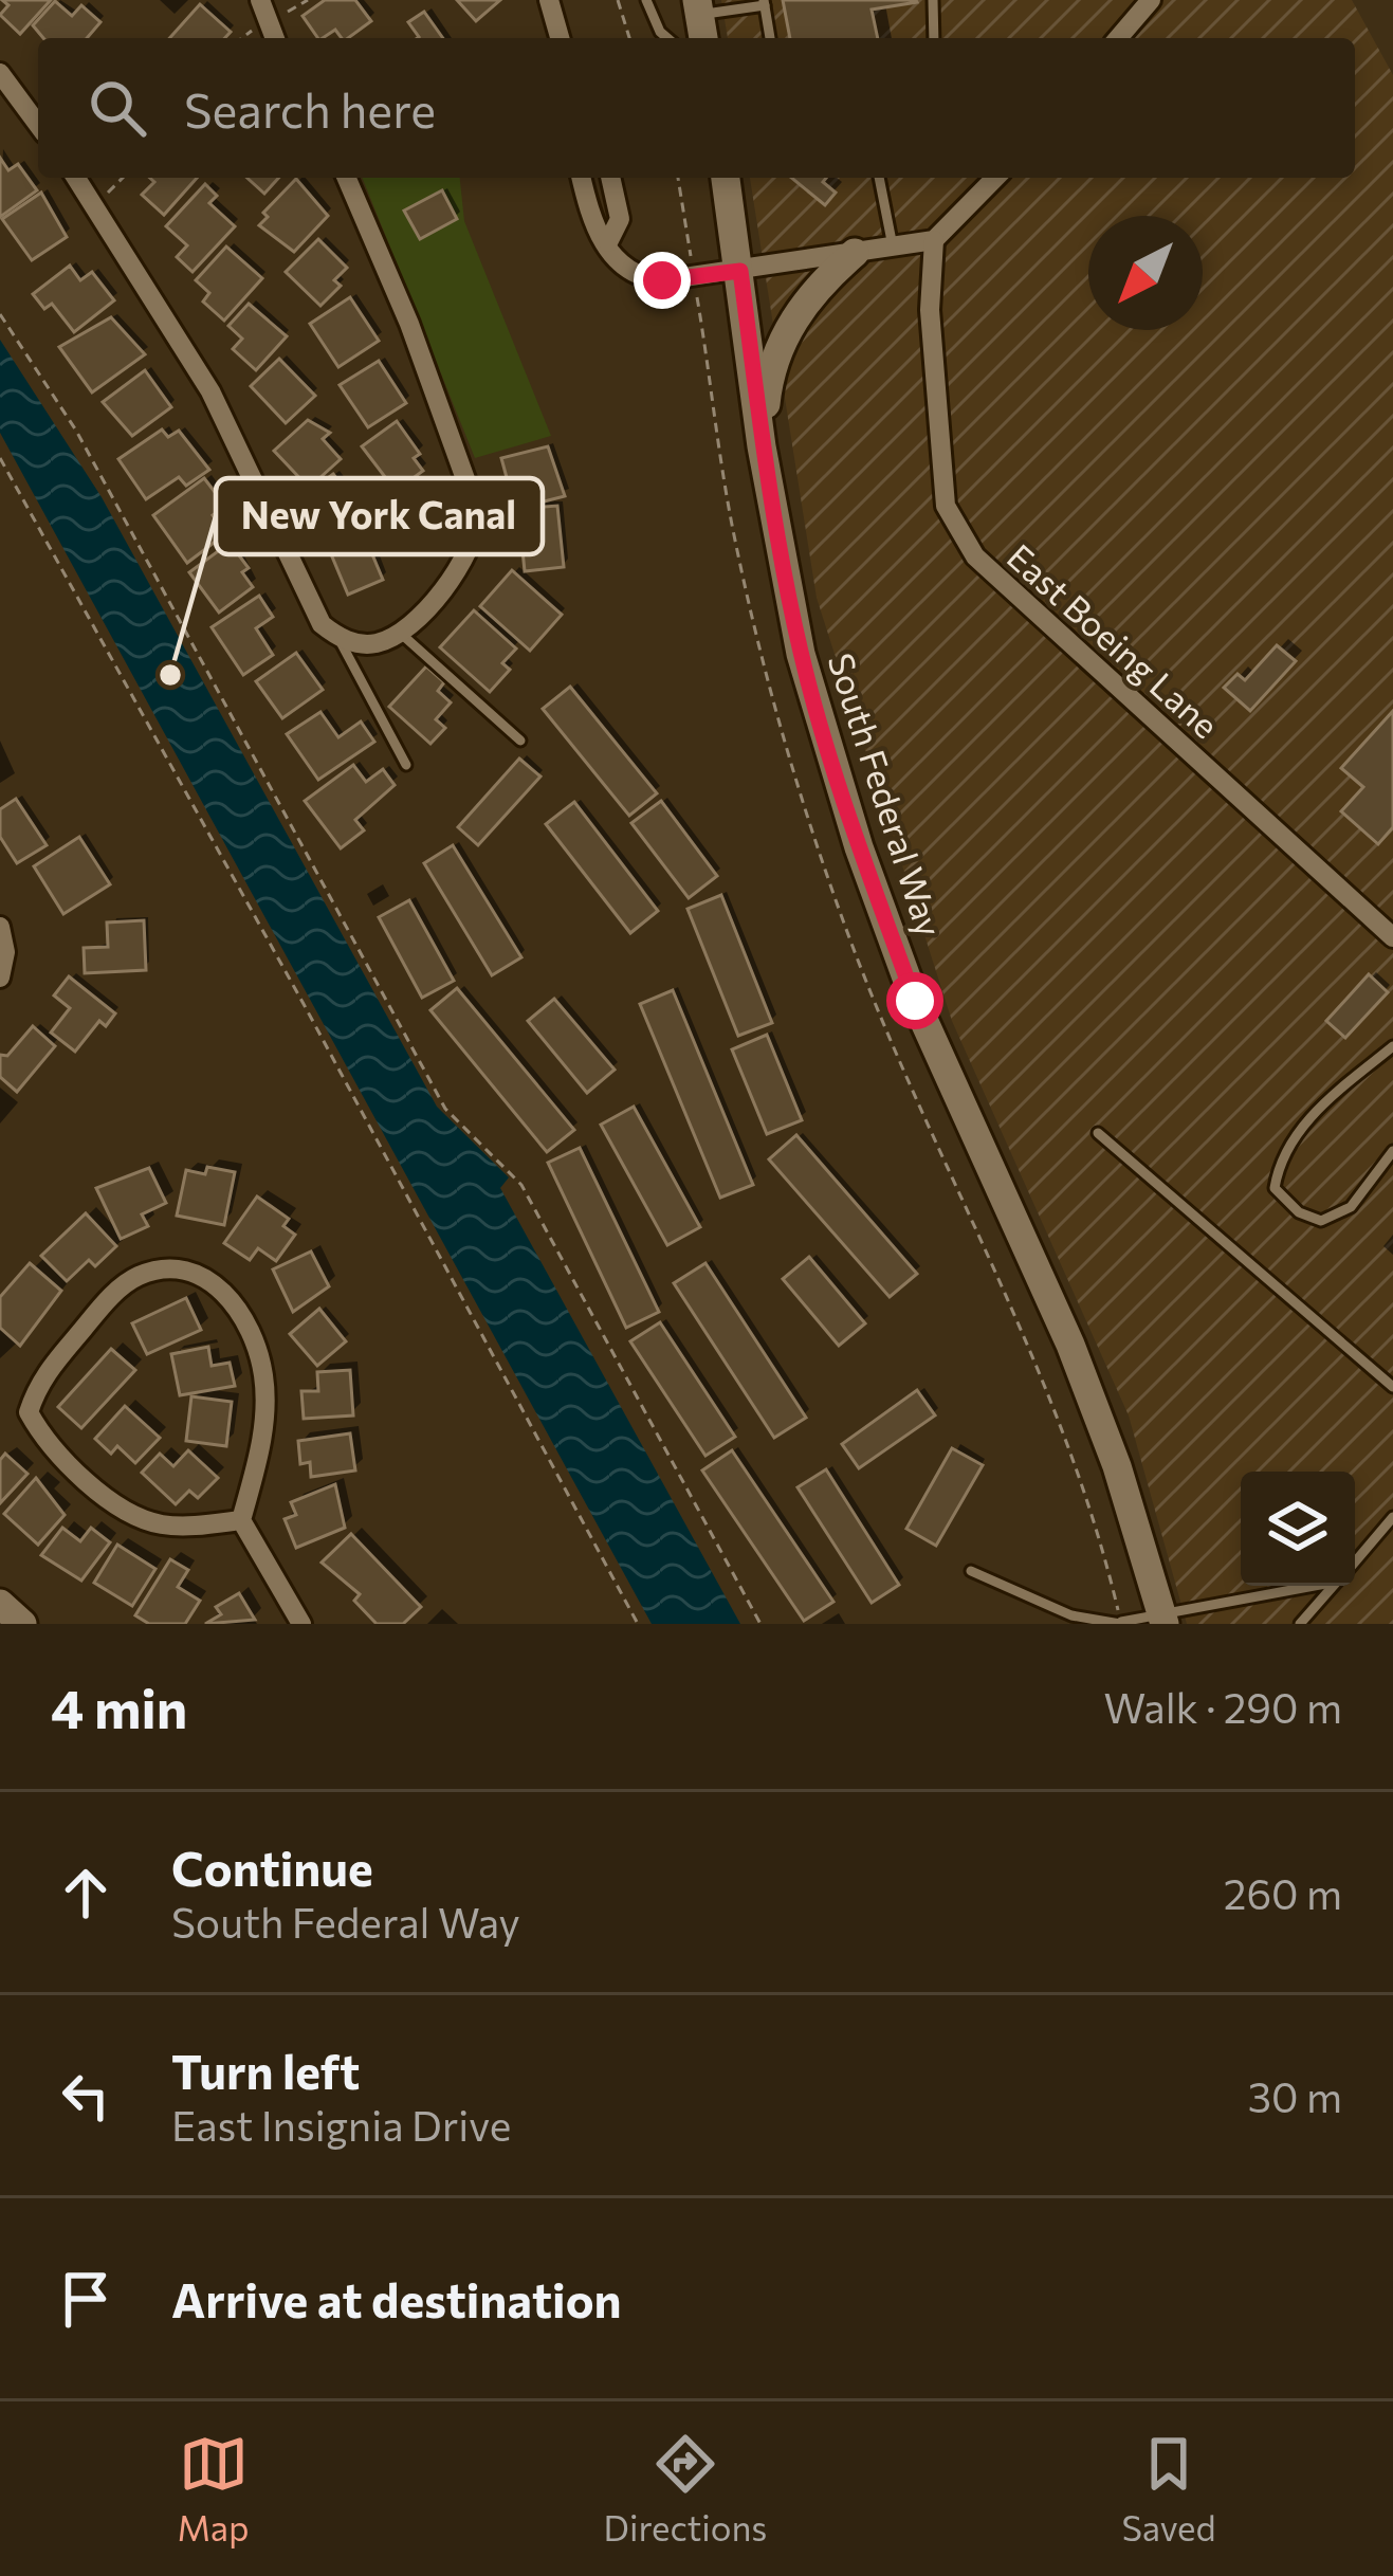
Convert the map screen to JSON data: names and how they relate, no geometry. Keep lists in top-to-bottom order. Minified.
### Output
{"streets":{"main road":["South Federal Way"],"street":["East Boeing Lane"]},"places":["New York Canal"],"north":"bottom left","page":{"search":"Search here","heading":["4 min","Walk · 290 m"],"list":[["Continue","South Federal Way","260 m"],["Turn left","East Insignia Drive","30 m"],"Arrive at destination"],"nav":["Map","Directions","Saved"]}}
